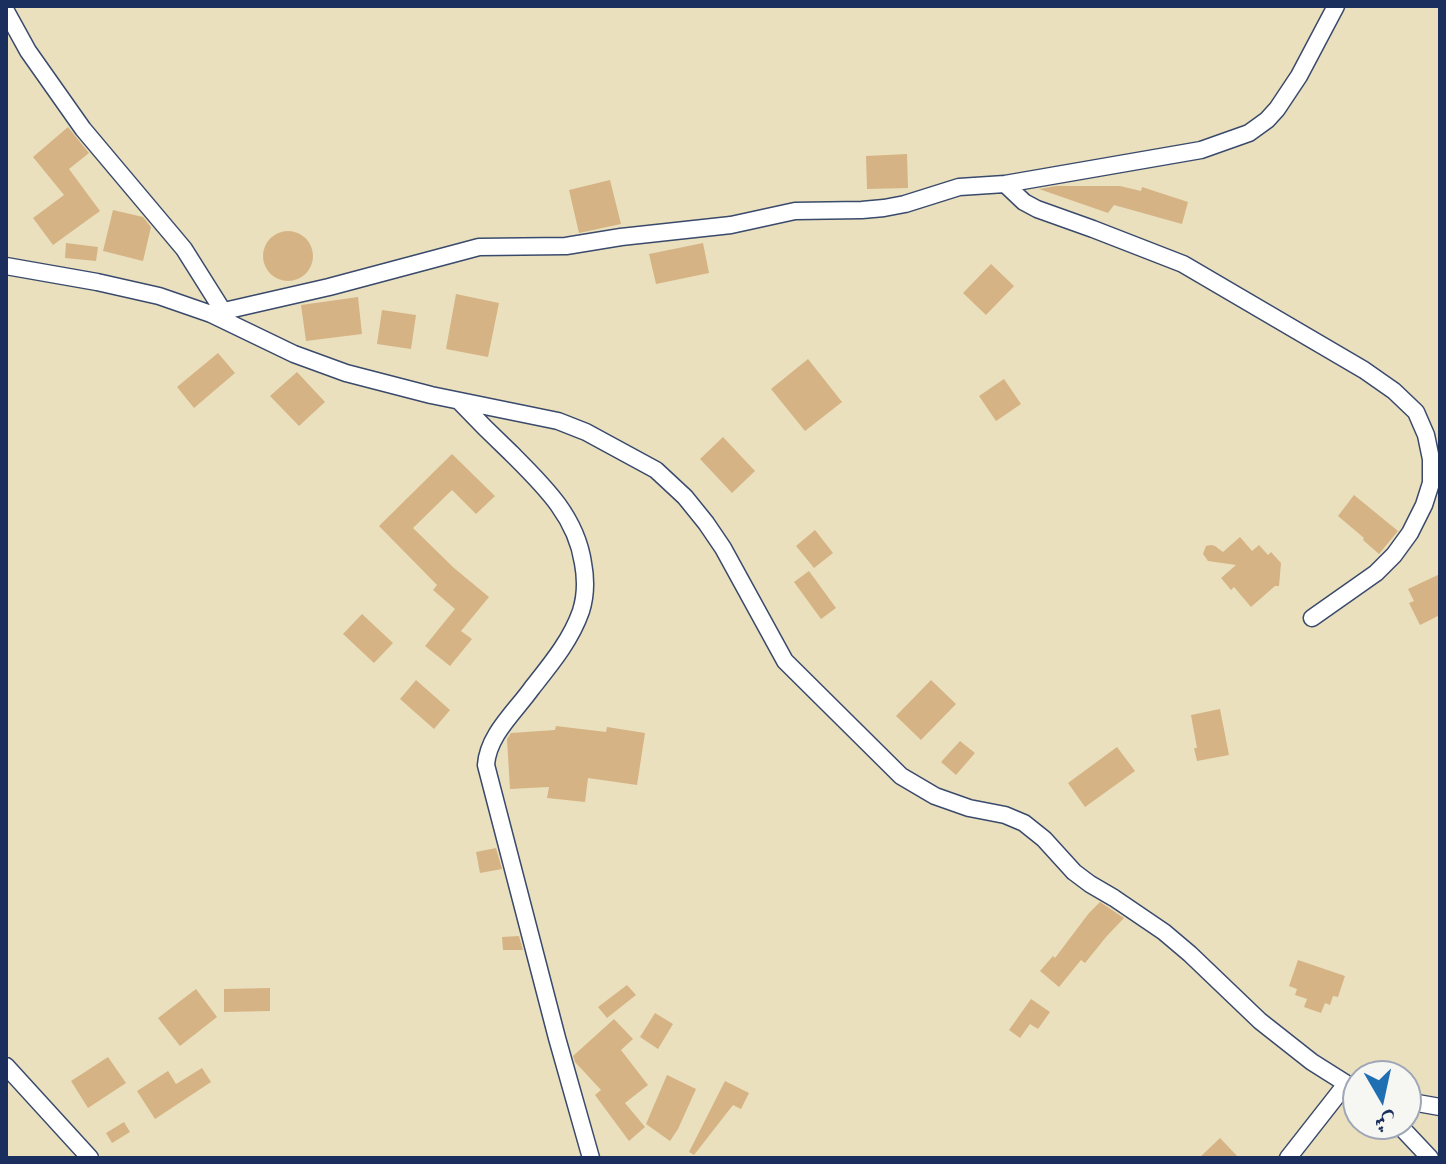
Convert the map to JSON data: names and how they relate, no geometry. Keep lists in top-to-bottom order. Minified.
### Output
{"north":"bottom"}
